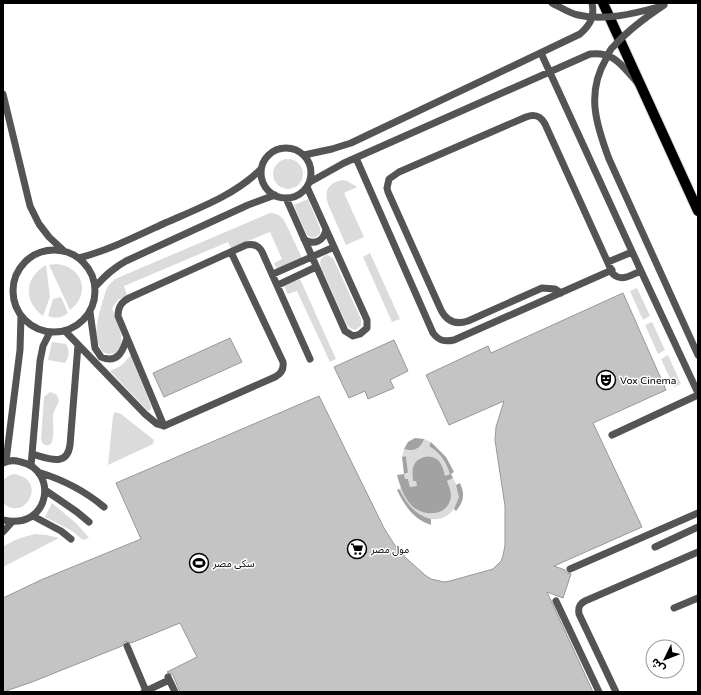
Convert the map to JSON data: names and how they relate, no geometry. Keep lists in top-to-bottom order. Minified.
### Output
{"places":{"theatre":["Vox Cinema"],"supermarket":["مول مصر"],"sports":["سكى مصر"]},"north":"bottom left"}
